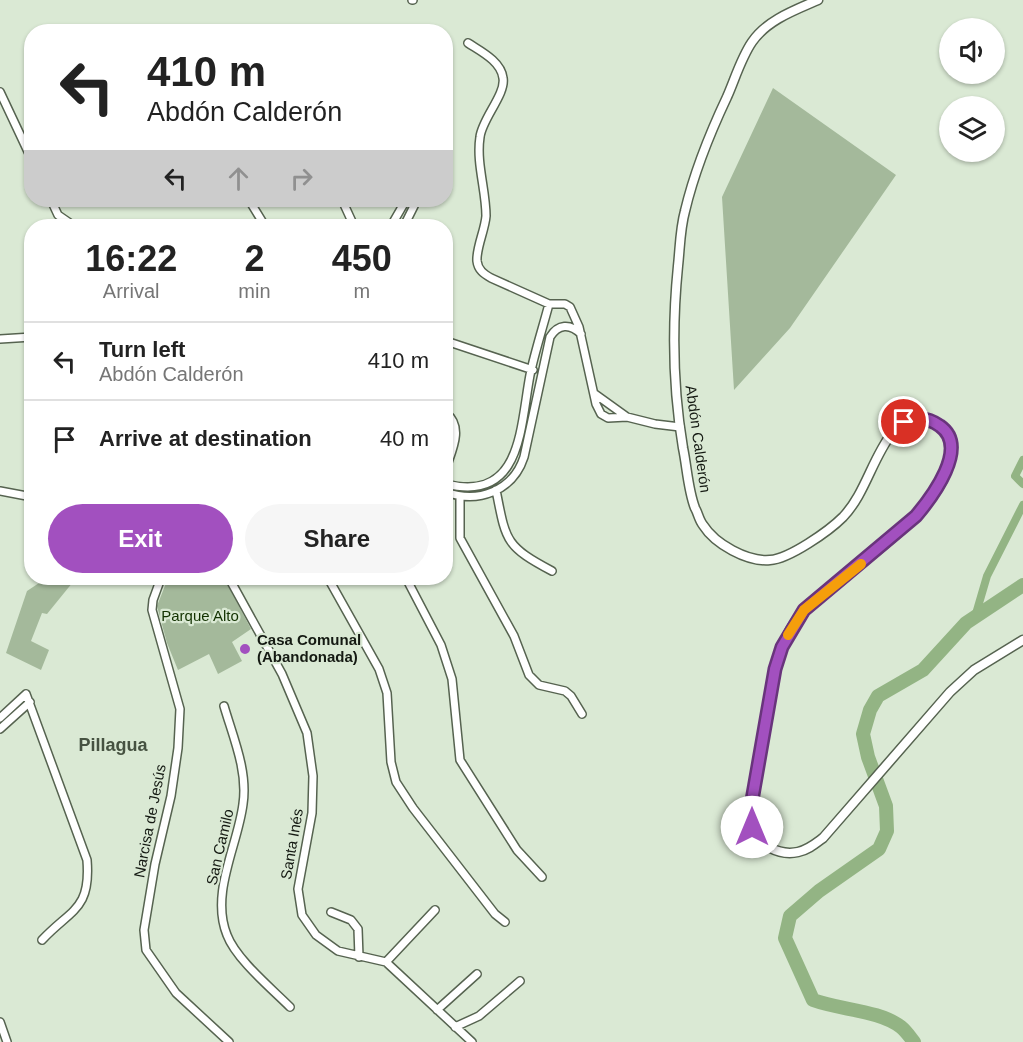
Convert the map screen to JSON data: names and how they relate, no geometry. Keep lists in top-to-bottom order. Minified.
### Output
{"streets":{"street":["Abdón Calderón","Narcisa de Jesús","Santa Inés","San Camilo"]},"districts":["Pillagua"],"parks":["Parque Alto"],"places":["Casa Comunal (Abandonada)"],"page":{"turn":["410 m","Abdón Calderón"],"eta":["16:22","Arrival","2","min","450","m"],"list":[{"name":"Turn left","note":"Abdón Calderón","value":"410 m"},{"name":"Arrive at destination","value":"40 m"}],"buttons":["Exit","Share"]}}
